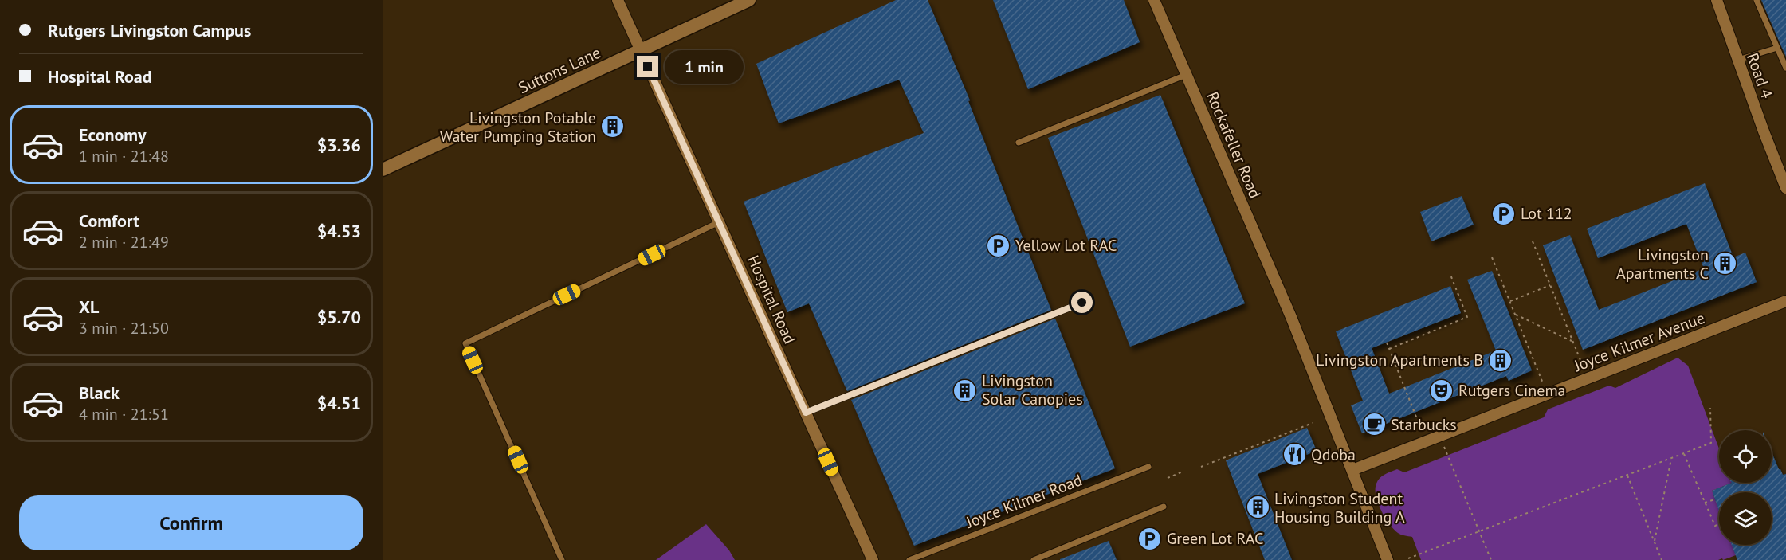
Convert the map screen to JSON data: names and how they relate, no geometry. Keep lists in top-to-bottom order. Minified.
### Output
{"streets":{"street":["Suttons Lane","Road 4","Rockafeller Road","Hospital Road","Joyce Kilmer Avenue"],"lane":["Joyce Kilmer Road"]},"crossings":[["Suttons Lane","Hospital Road"],["Rockafeller Road","Joyce Kilmer Avenue"]],"places":{"building":["Livingston Potable Water Pumping Station","Livingston Apartments C","Livingston Apartments B","Livingston Solar Canopies","Livingston Student Housing Building A"],"parking":["Lot 112","Yellow Lot RAC","Green Lot RAC"],"theatre":["Rutgers Cinema"],"cafe":["Starbucks"],"restaurant":["Qdoba"]},"page":{"banner":["Rutgers Livingston Campus","Hospital Road"],"bubble":"1 min","list":[{"name":"Economy","note":"1 min · 21:48","value":"$3.36"},{"name":"Comfort","note":"2 min · 21:49","value":"$4.53"},{"name":"XL","note":"3 min · 21:50","value":"$5.70"},{"name":"Black","note":"4 min · 21:51","value":"$4.51"}],"buttons":"Confirm"}}
